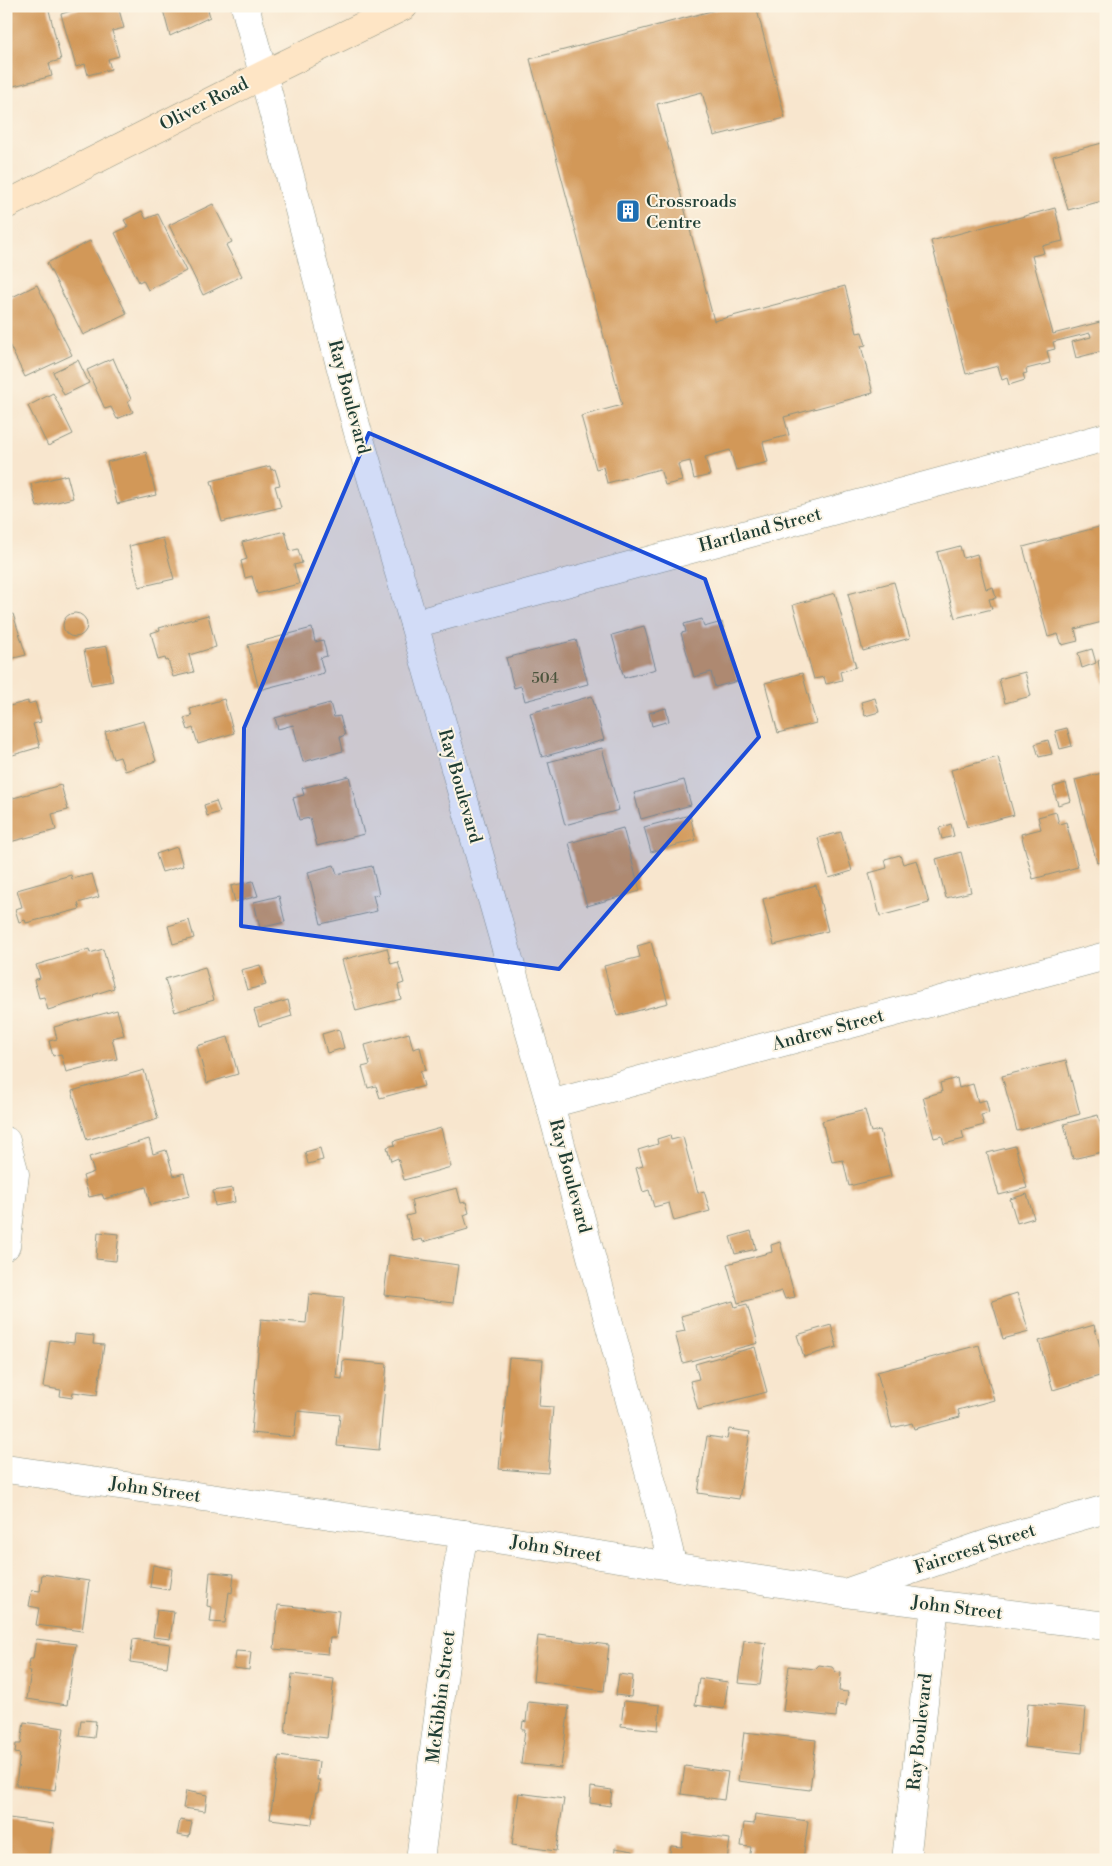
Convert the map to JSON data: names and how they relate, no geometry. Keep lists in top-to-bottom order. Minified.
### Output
{"streets":{"main road":["Oliver Road"],"street":["Ray Boulevard","Hartland Street","Andrew Street","John Street","Faircrest Street","McKibbin Street"]},"crossings":[["Oliver Road","Ray Boulevard"],["Ray Boulevard","Hartland Street"],["Ray Boulevard","Andrew Street"],["Ray Boulevard","John Street"],["John Street","Faircrest Street"],["John Street","McKibbin Street"]],"places":{"building":["Crossroads Centre"]},"house_numbers":["504"]}
